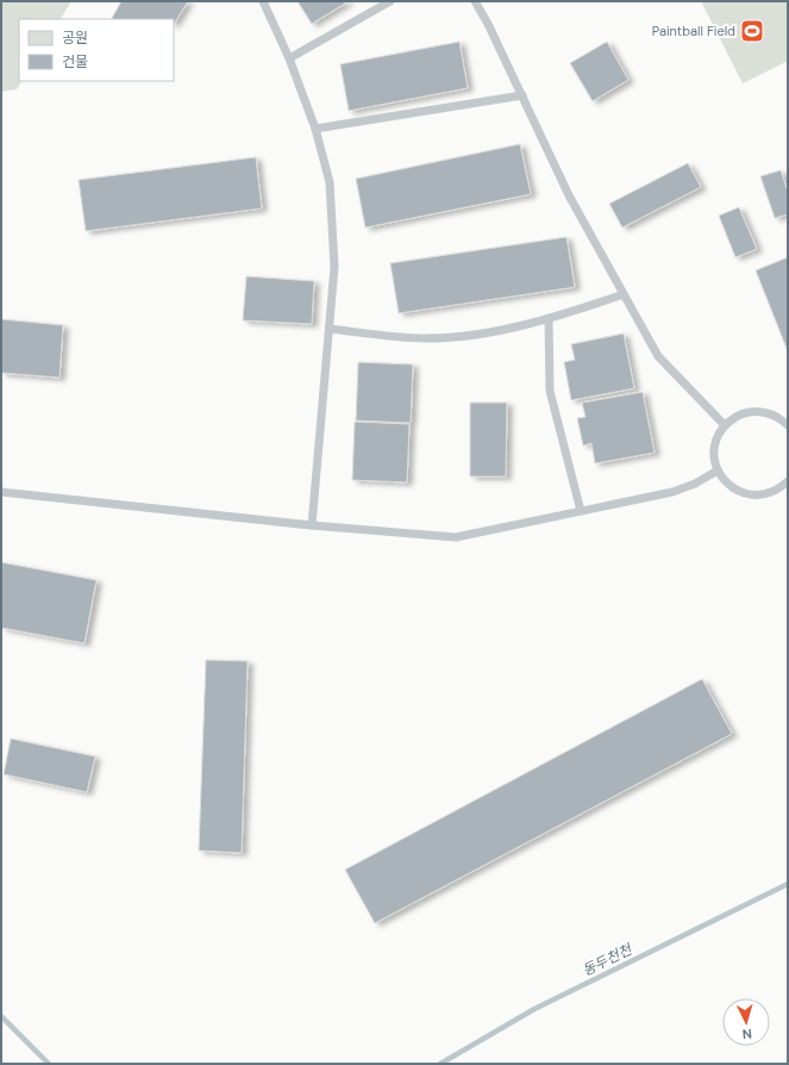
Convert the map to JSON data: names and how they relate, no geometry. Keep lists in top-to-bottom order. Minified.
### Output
{"water":["동두천천"],"places":{"sports":["Paintball Field"]},"legend":["공원","건물"],"north":"bottom"}
